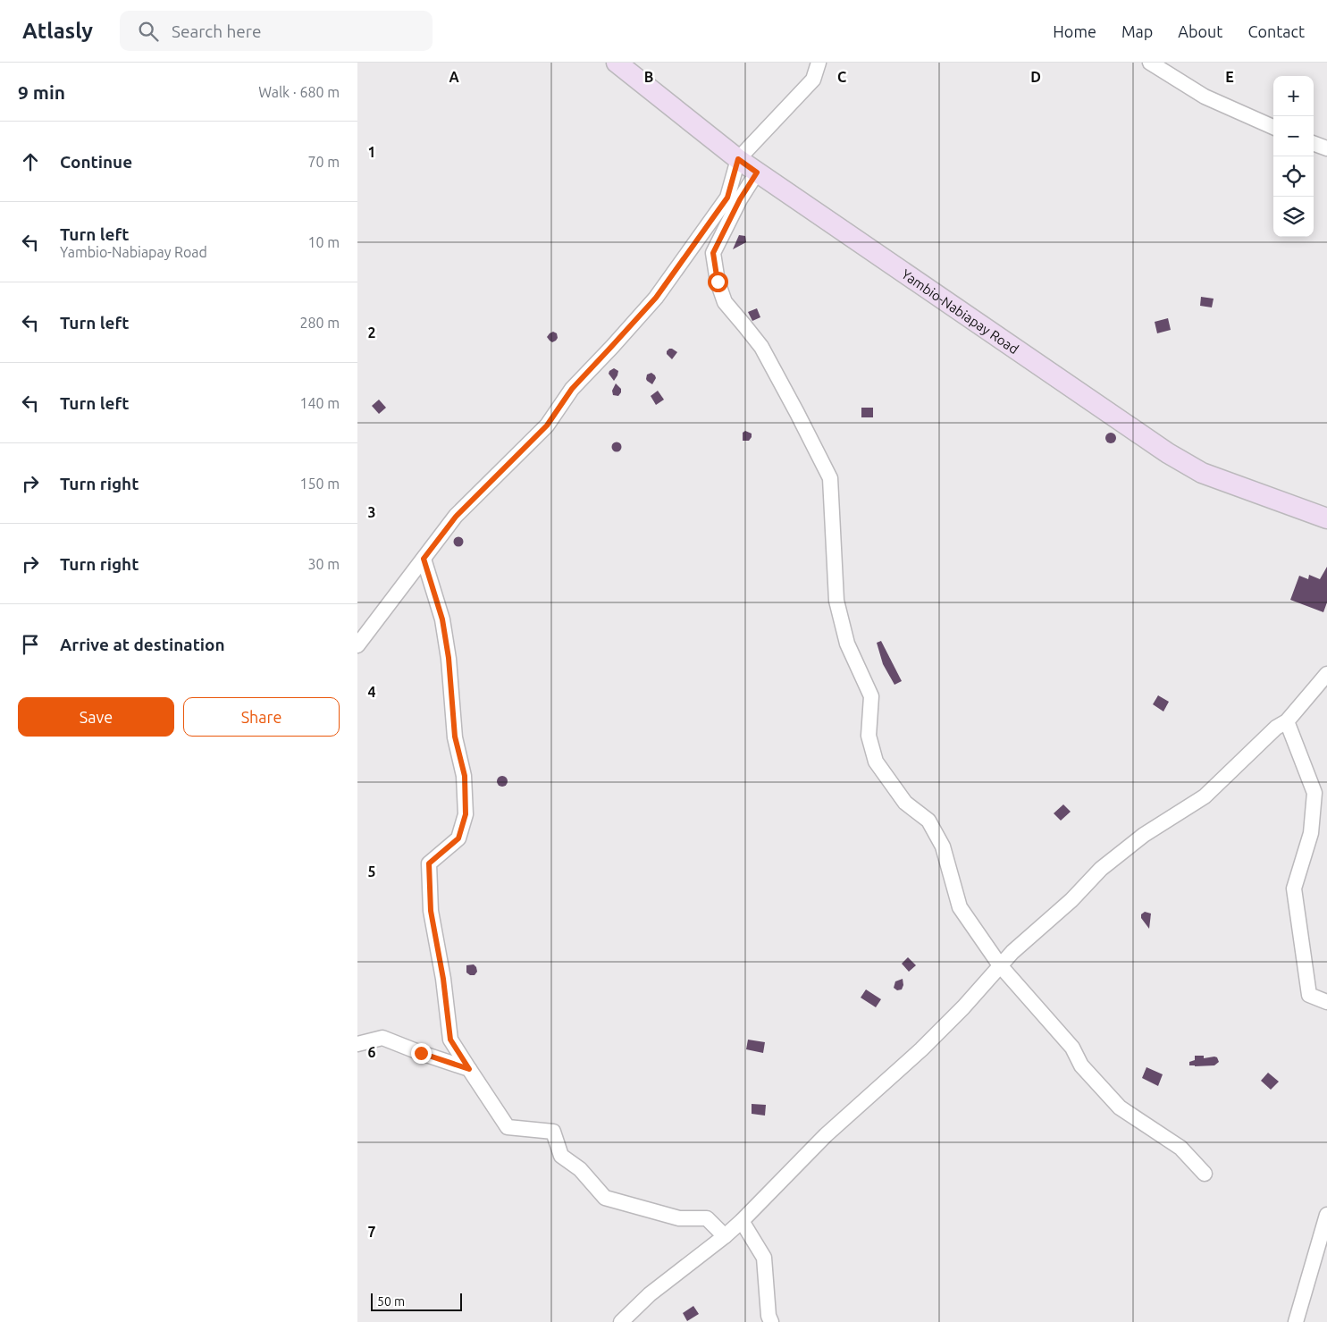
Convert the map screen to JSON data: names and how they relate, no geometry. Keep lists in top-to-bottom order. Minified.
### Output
{"streets":{"main road":["Yambio-Nabiapay Road"]},"scale_bar":"50 m","page":{"header":"Atlasly","search":"Search here","nav":["Home","Map","About","Contact"],"heading":["9 min","Walk · 680 m"],"map_buttons":["+","−"],"list":[["Continue","70 m"],["Turn left","Yambio-Nabiapay Road","10 m"],["Turn left","280 m"],["Turn left","140 m"],["Turn right","150 m"],["Turn right","30 m"],"Arrive at destination"],"buttons":["Save","Share"],"scale":"50 m"},"grid":{"columns":["A","B","C","D","E"],"rows":["1","2","3","4","5","6","7"]}}
